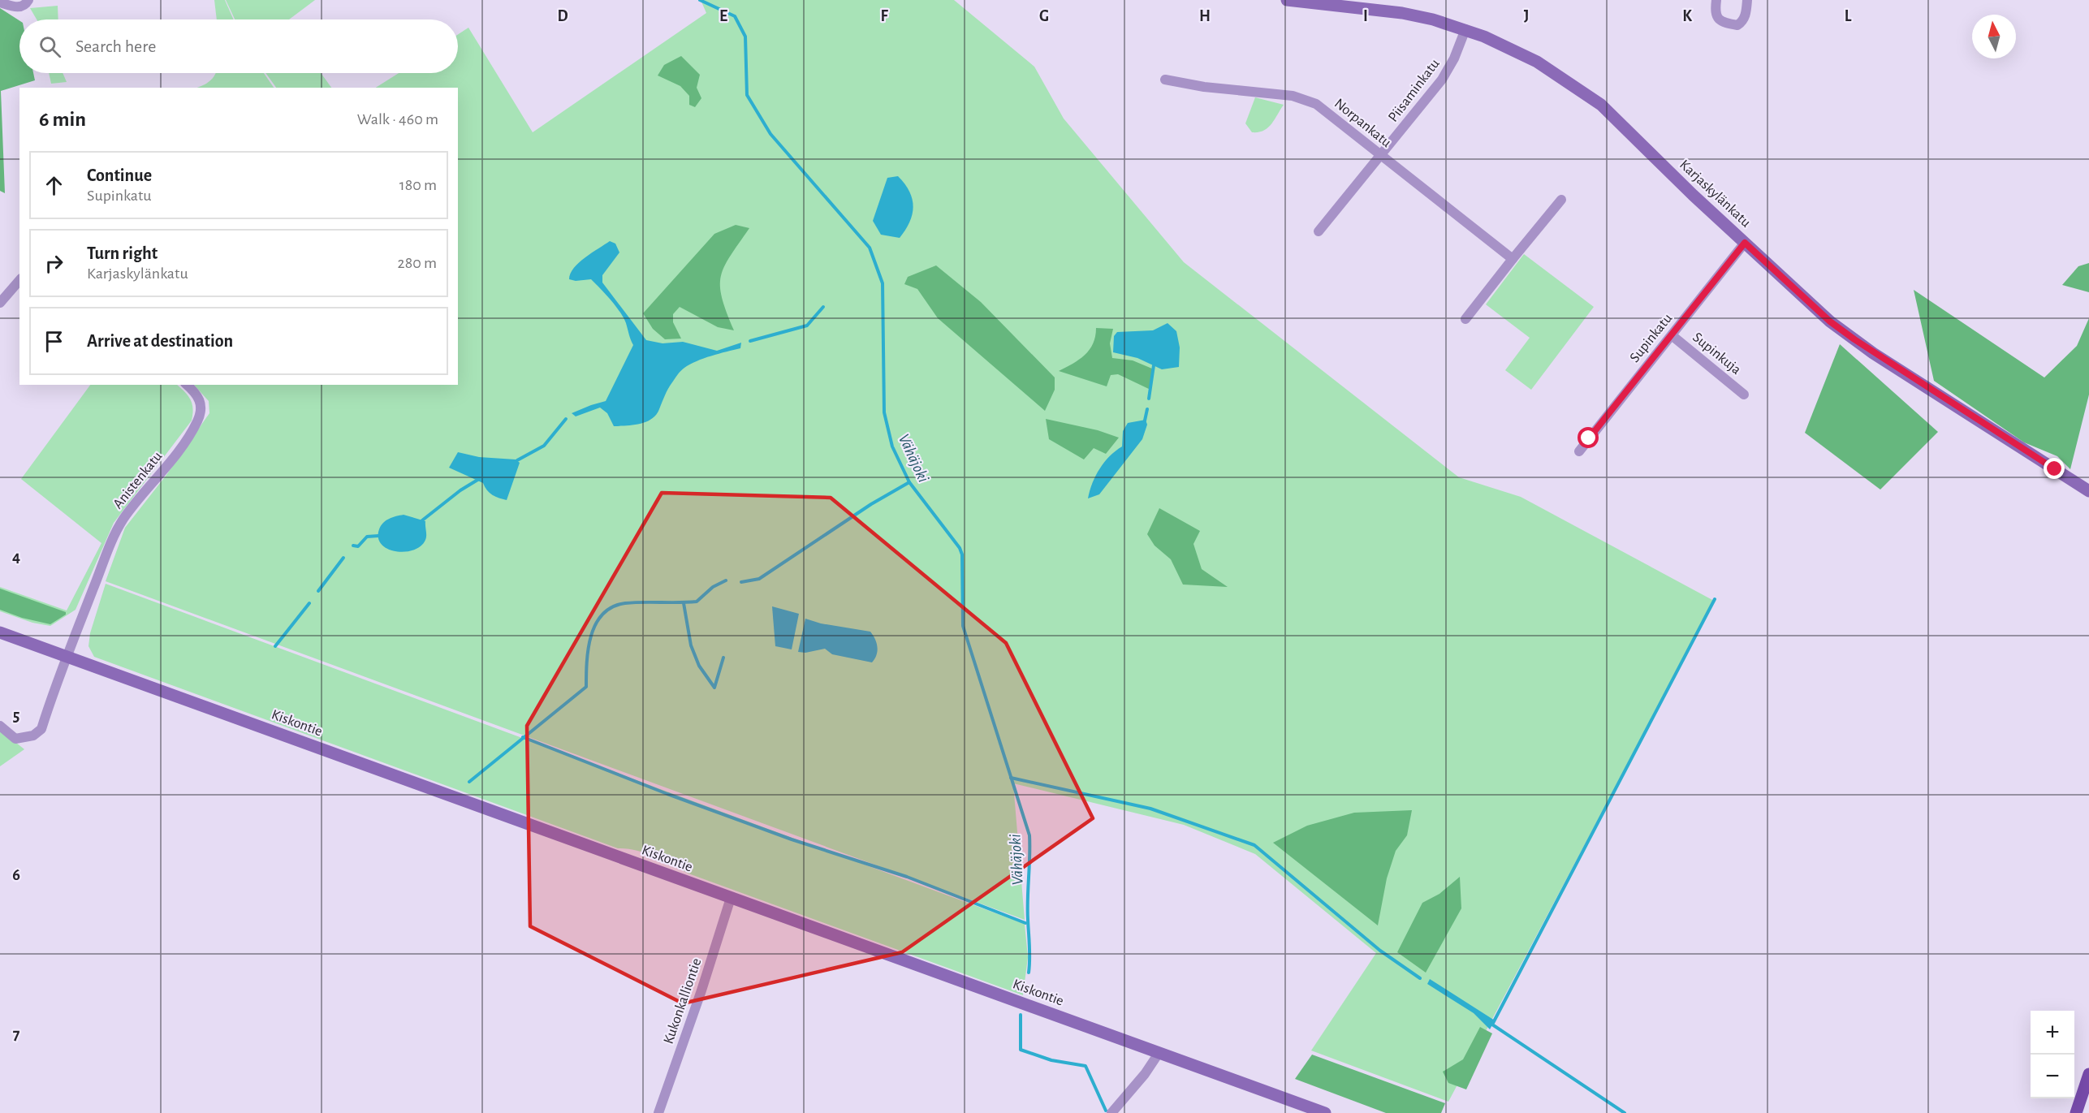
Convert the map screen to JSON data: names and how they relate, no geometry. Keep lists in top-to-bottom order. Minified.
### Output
{"streets":{"main road":["Karjaskylänkatu","Kiskontie"],"street":["Piisaminkatu","Norpankatu","Supinkatu","Supinkuja","Anistenkatu","Kukonkalliontie"]},"crossings":[["Piisaminkatu","Norpankatu"],["Piisaminkatu","Karjaskylänkatu"],["Karjaskylänkatu","Supinkatu"],["Supinkatu","Supinkuja"],["Anistenkatu","Kiskontie"],["Kiskontie","Kukonkalliontie"]],"water":["Vähäjoki"],"north":"top","page":{"search":"Search here","heading":["6 min","Walk · 460 m"],"list":[["Continue","Supinkatu","180 m"],["Turn right","Karjaskylänkatu","280 m"],"Arrive at destination"],"map_buttons":["+","−"]},"grid":{"columns":["D","E","F","G","H","I","J","K","L"],"rows":["4","5","6","7"]}}
